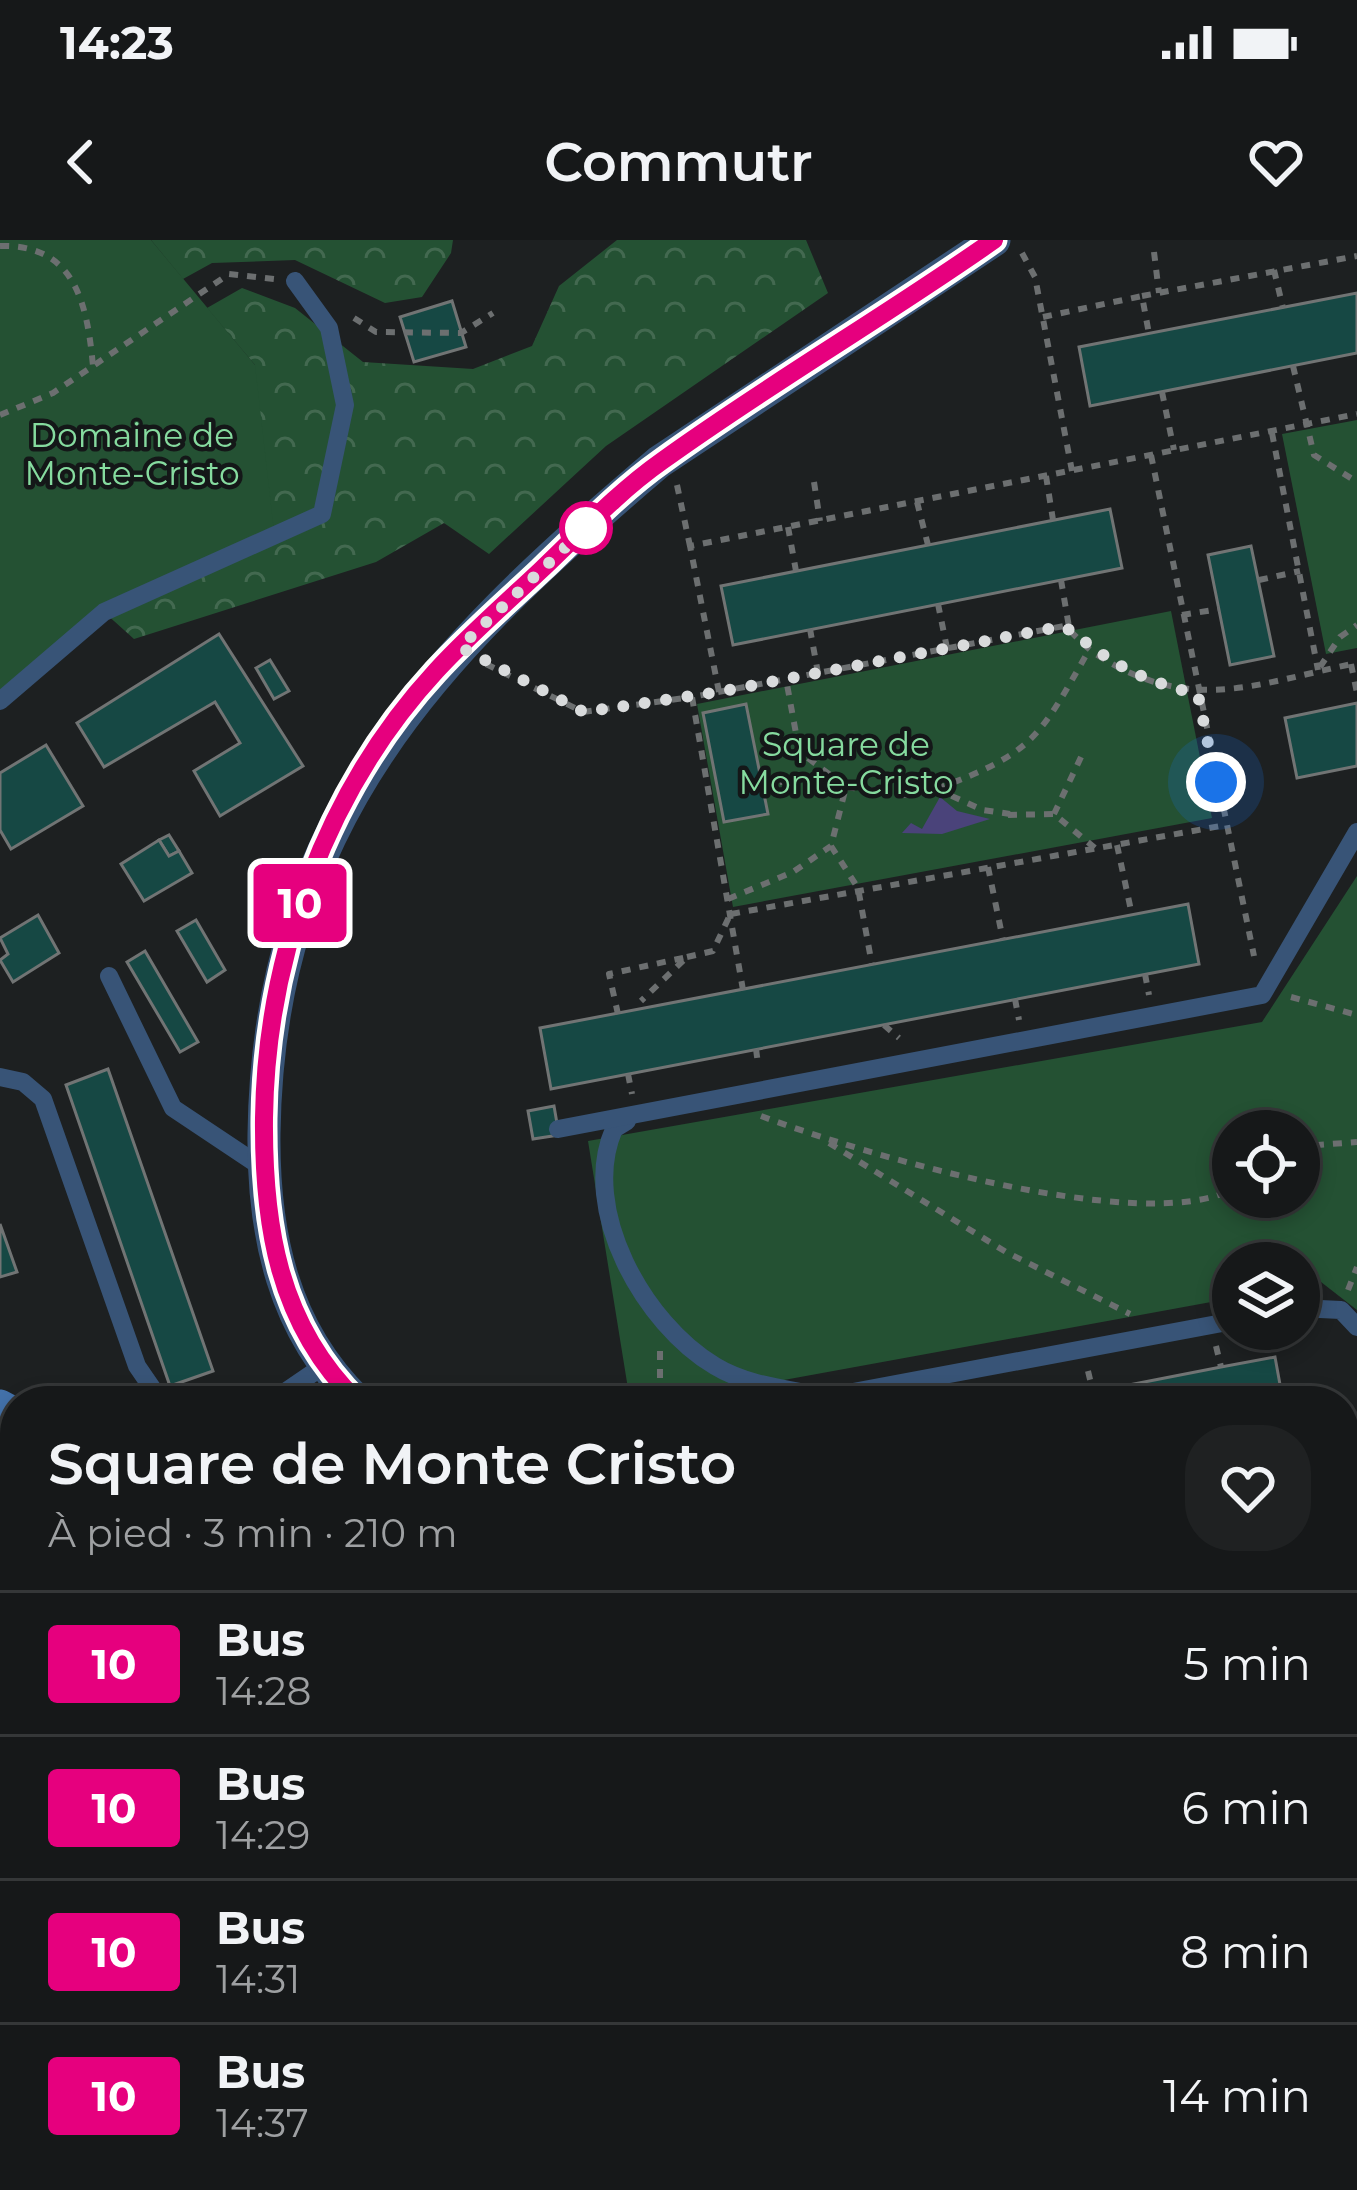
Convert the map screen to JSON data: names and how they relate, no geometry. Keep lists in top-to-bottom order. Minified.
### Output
{"parks":["Domaine de Monte-Cristo","Square de Monte-Cristo"],"lines":["bus line 10"],"page":{"status":"14:23","header":"Commutr","on_map":"10","heading":["Square de Monte Cristo","À pied · 3 min · 210 m"],"list":[{"mark":"10","name":"Bus","note":"14:28","value":"5 min"},{"mark":"10","name":"Bus","note":"14:29","value":"6 min"},{"mark":"10","name":"Bus","note":"14:31","value":"8 min"},{"mark":"10","name":"Bus","note":"14:37","value":"14 min"}]}}
